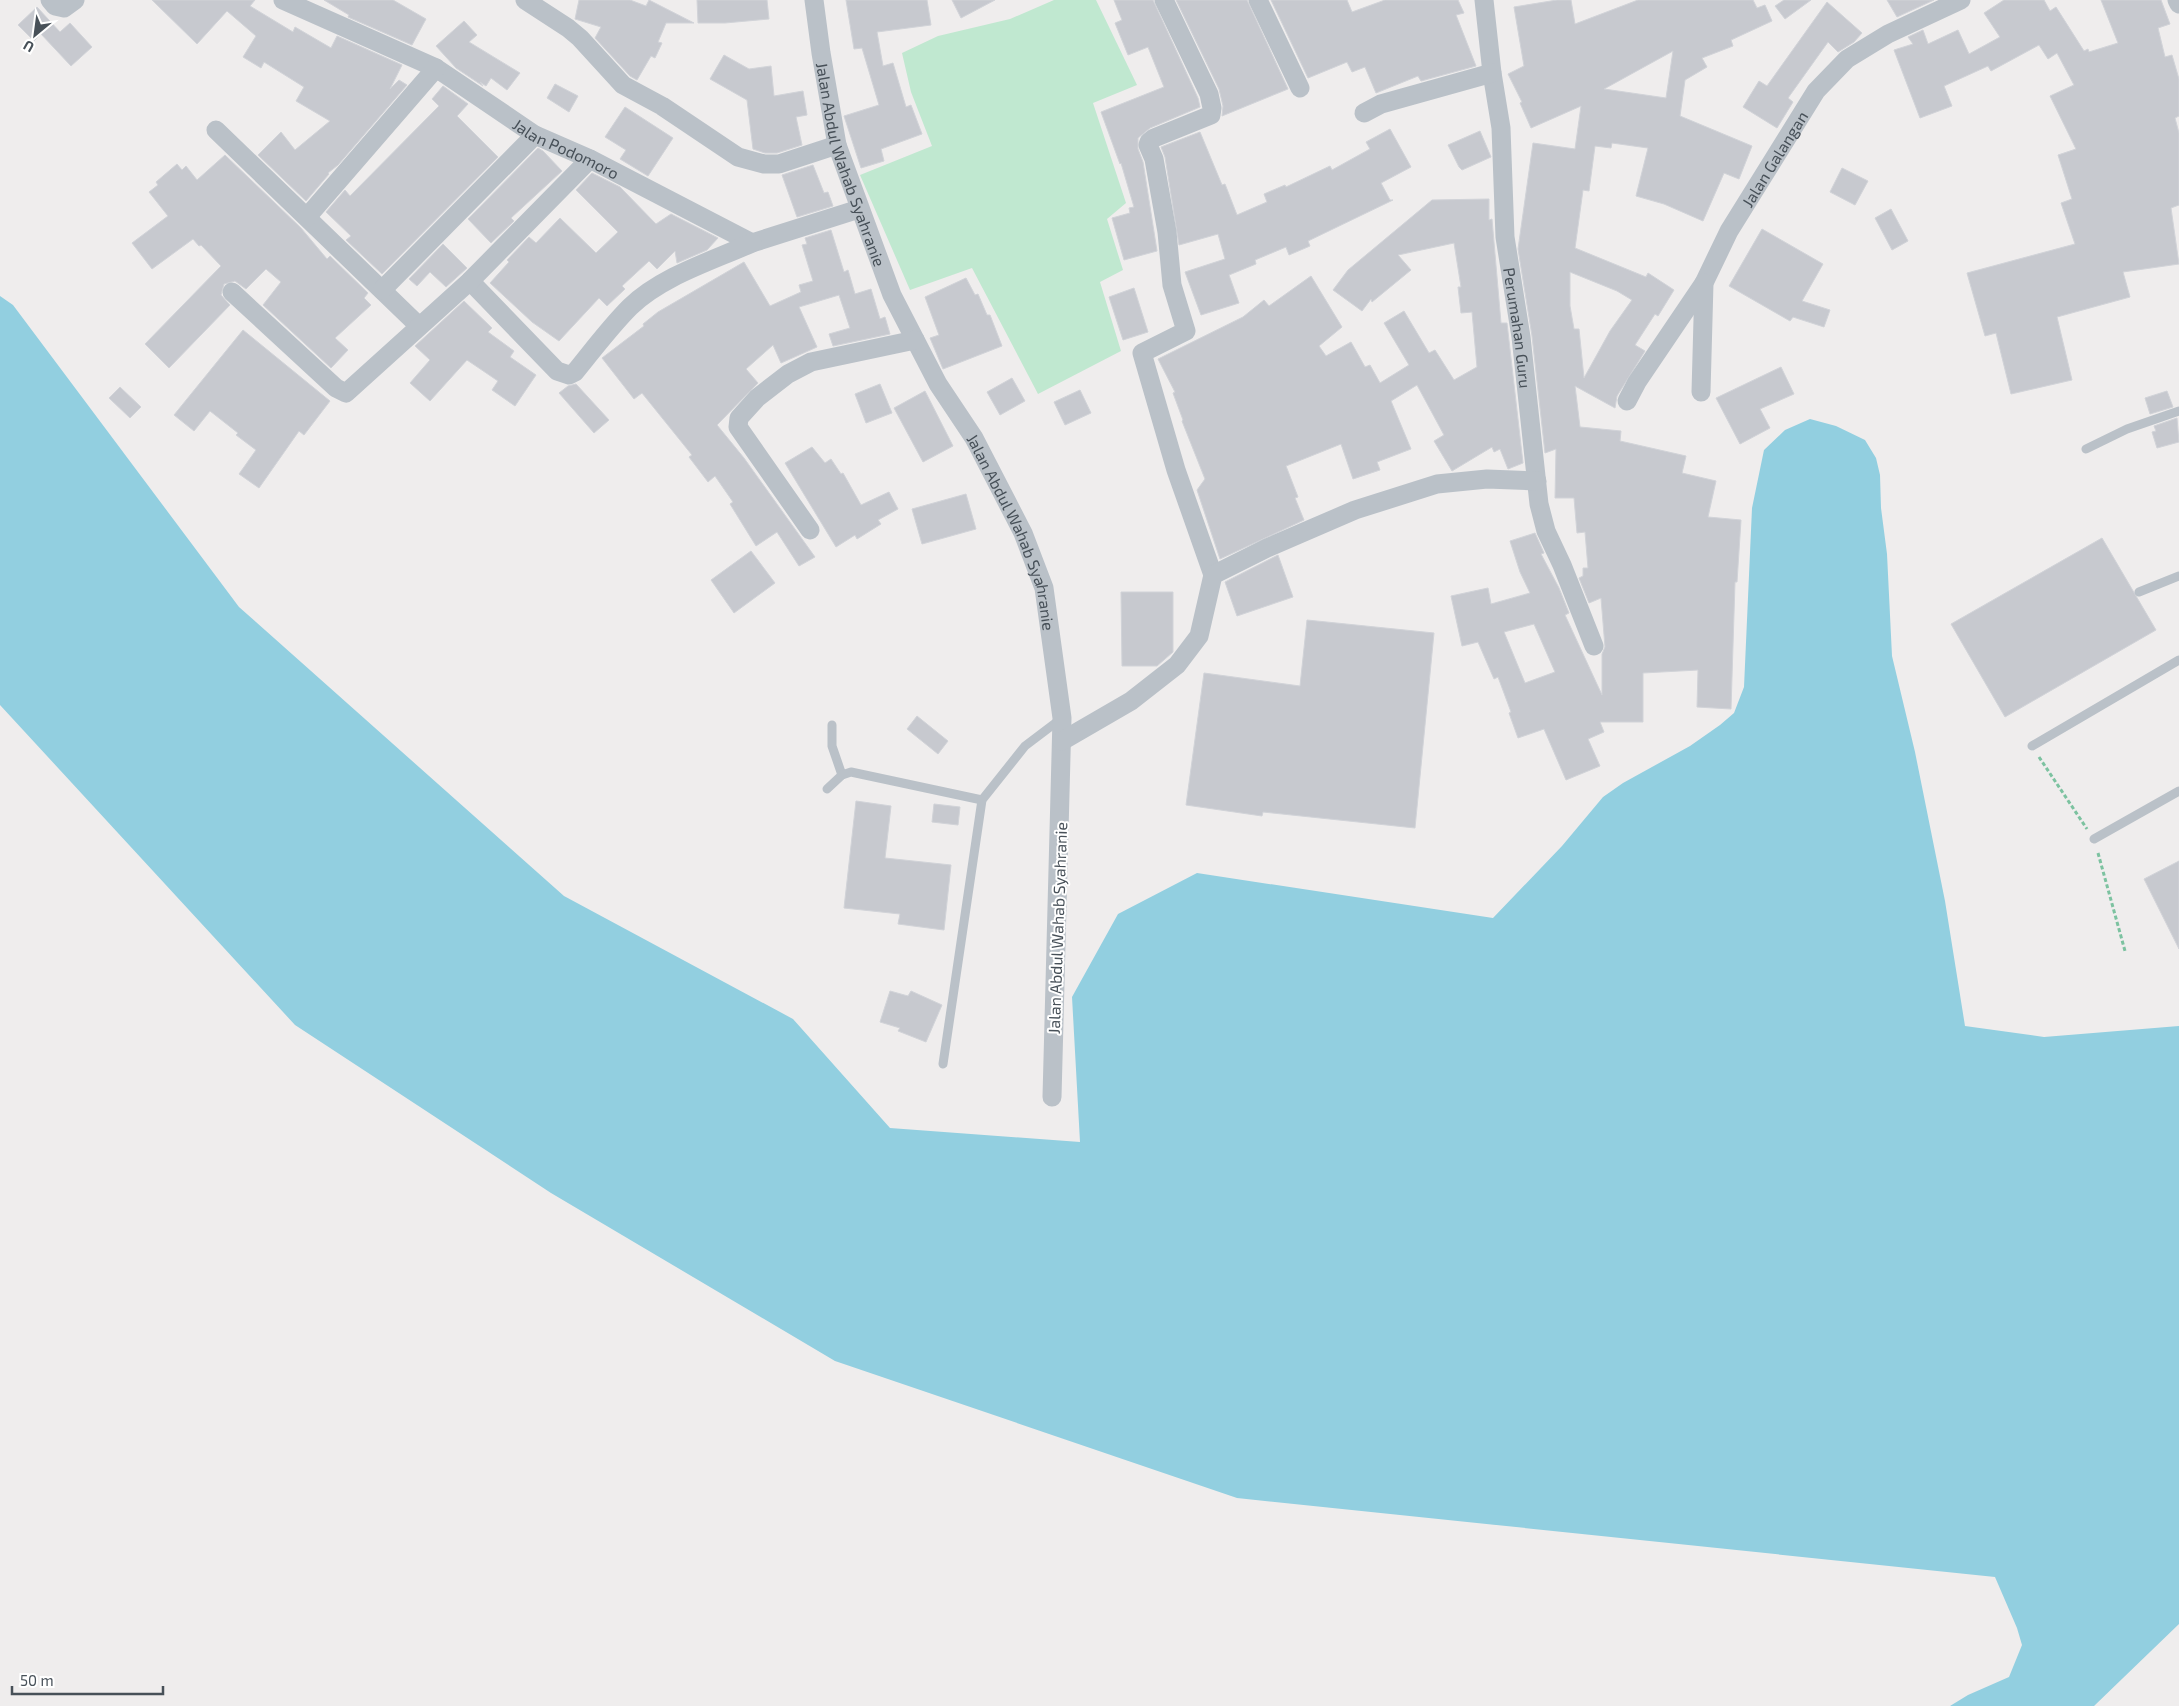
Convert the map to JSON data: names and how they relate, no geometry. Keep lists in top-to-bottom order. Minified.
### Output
{"streets":{"street":["Jalan Podomoro","Jalan Galangan","Jalan Abdul Wahab Syahranie","Perumahan Guru"]},"scale_bar":"50 m","north":"bottom left"}
